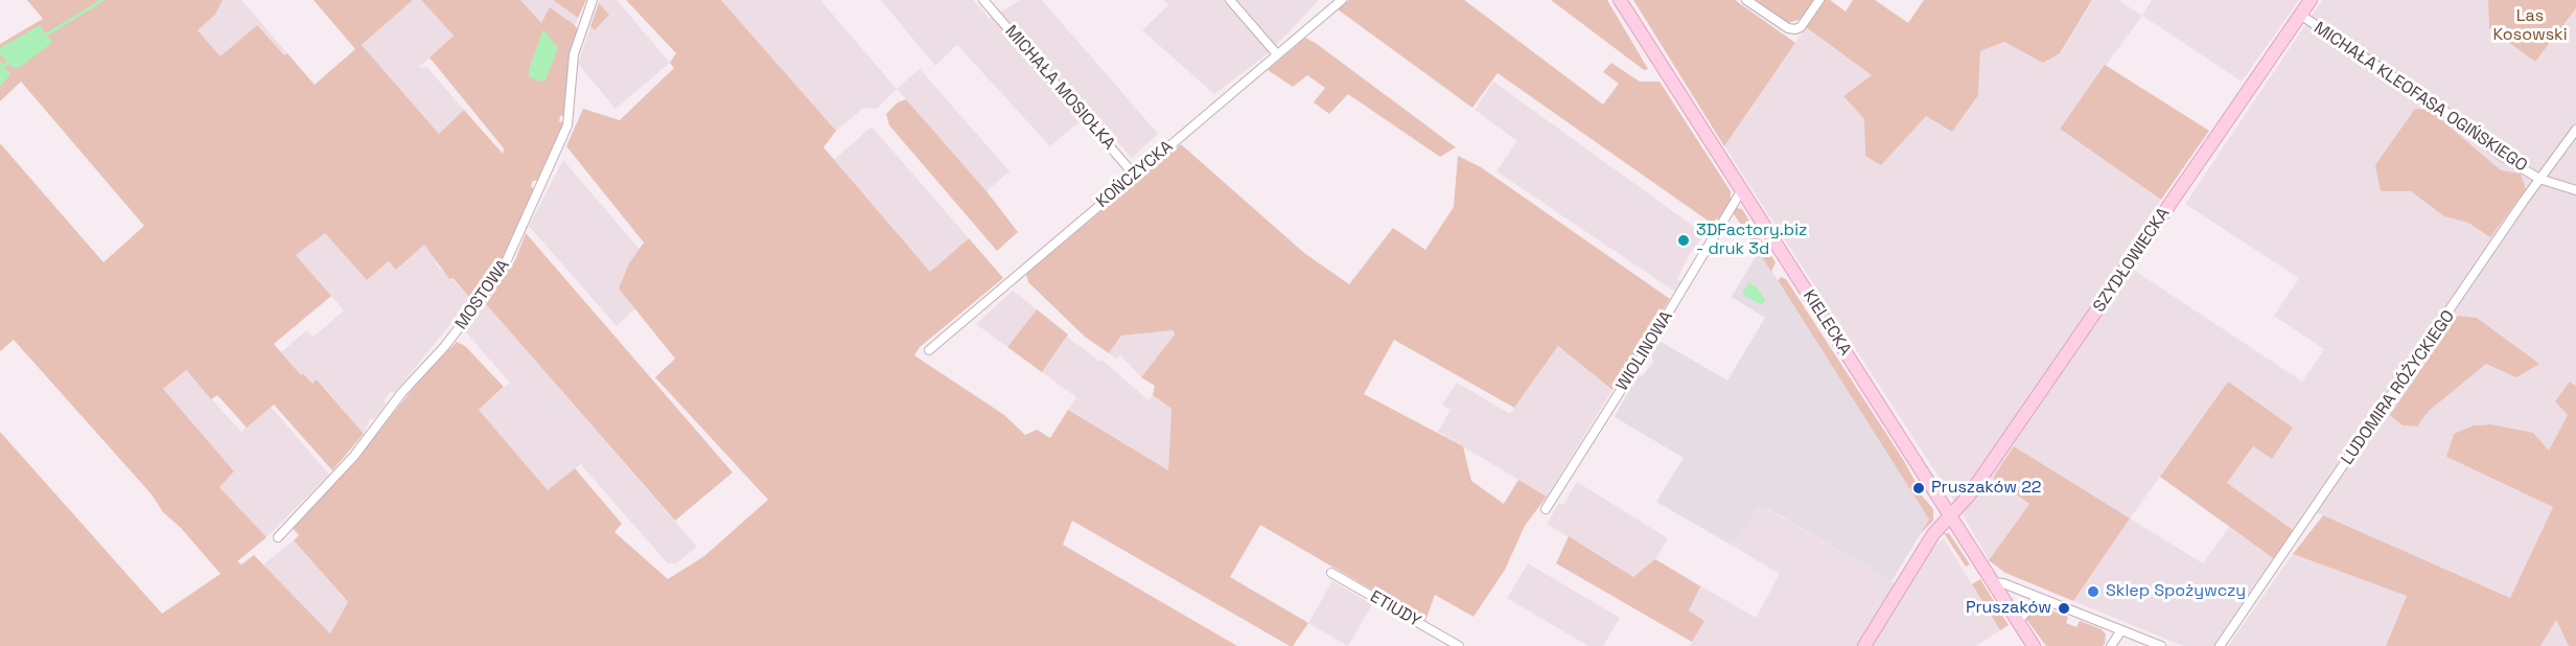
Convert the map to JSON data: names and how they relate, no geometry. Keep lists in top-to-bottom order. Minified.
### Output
{"streets":{"street":["MICHAŁA MOSIOŁKA","MICHAŁA KLEOFASA OGIŃSKIEGO","KOŃCZYCKA","SZYDŁOWIECKA","MOSTOWA","KIELECKA","WIOLINOWA","LUDOMIRA RÓŻYCKIEGO","ETIUDY"]},"crossings":[["MICHAŁA MOSIOŁKA","KOŃCZYCKA"],["MICHAŁA KLEOFASA OGIŃSKIEGO","SZYDŁOWIECKA"],["MICHAŁA KLEOFASA OGIŃSKIEGO","LUDOMIRA RÓŻYCKIEGO"],["SZYDŁOWIECKA","KIELECKA"],["KIELECKA","WIOLINOWA"]],"parks":["Las Kosowski"],"places":["3DFactory.biz - druk 3d","Pruszaków 22","Sklep Spożywczy","Pruszaków"]}
